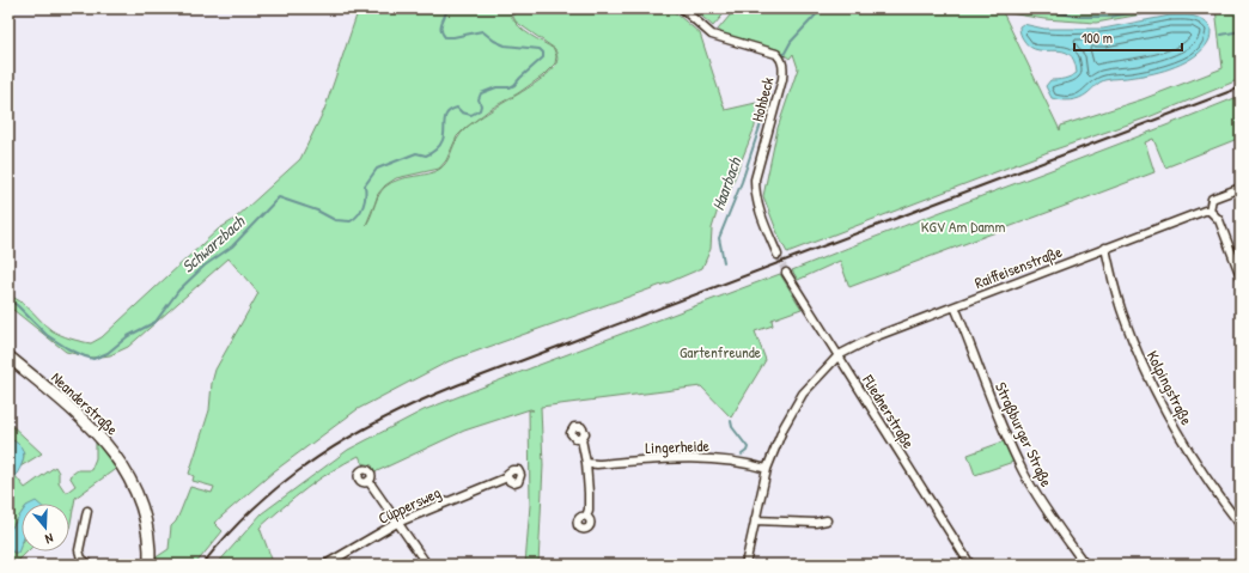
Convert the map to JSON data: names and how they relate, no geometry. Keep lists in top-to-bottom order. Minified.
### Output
{"streets":{"street":["Hohbeck","Raiffeisenstraße","Kolpingstraße","Neanderstraße","Fliednerstraße","Straßburger Straße","Lingerheide","Cüppersweg"]},"crossings":[["Raiffeisenstraße","Kolpingstraße"],["Raiffeisenstraße","Fliednerstraße"],["Raiffeisenstraße","Straßburger Straße"],["Raiffeisenstraße","Lingerheide"]],"water":["Haarbach","Schwarzbach"],"parks":["KGV Am Damm","Gartenfreunde"],"scale_bar":"100 m","north":"bottom"}
